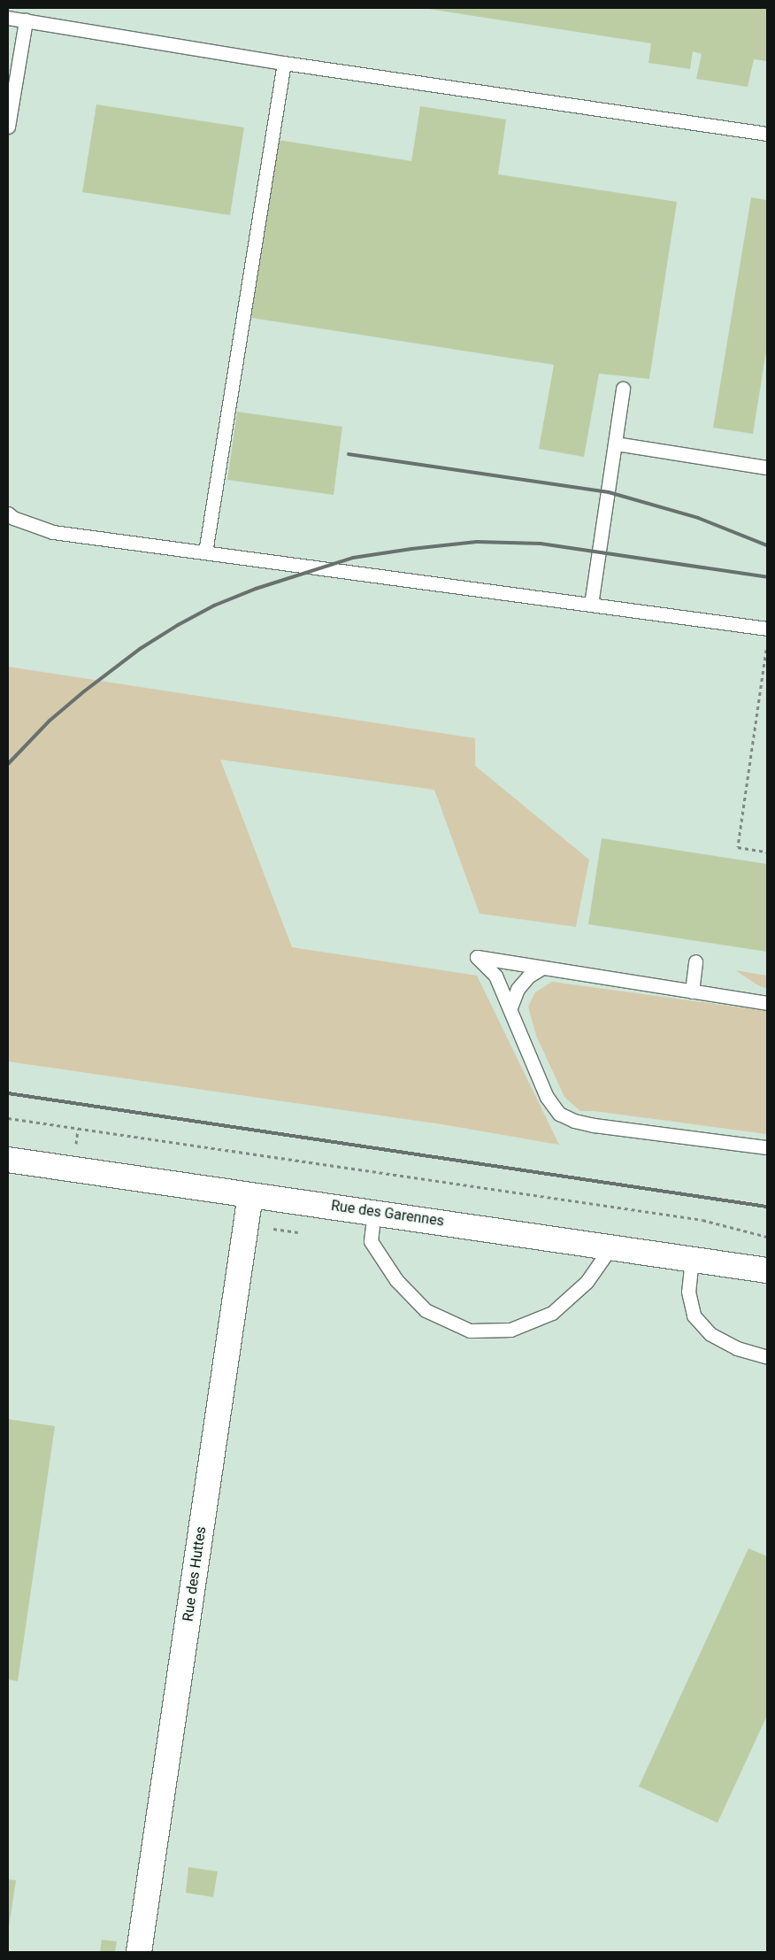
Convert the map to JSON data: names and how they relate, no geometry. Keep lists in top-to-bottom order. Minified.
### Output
{"streets":{"street":["Rue des Garennes","Rue des Huttes"]},"crossings":[["Rue des Garennes","Rue des Huttes"]]}
